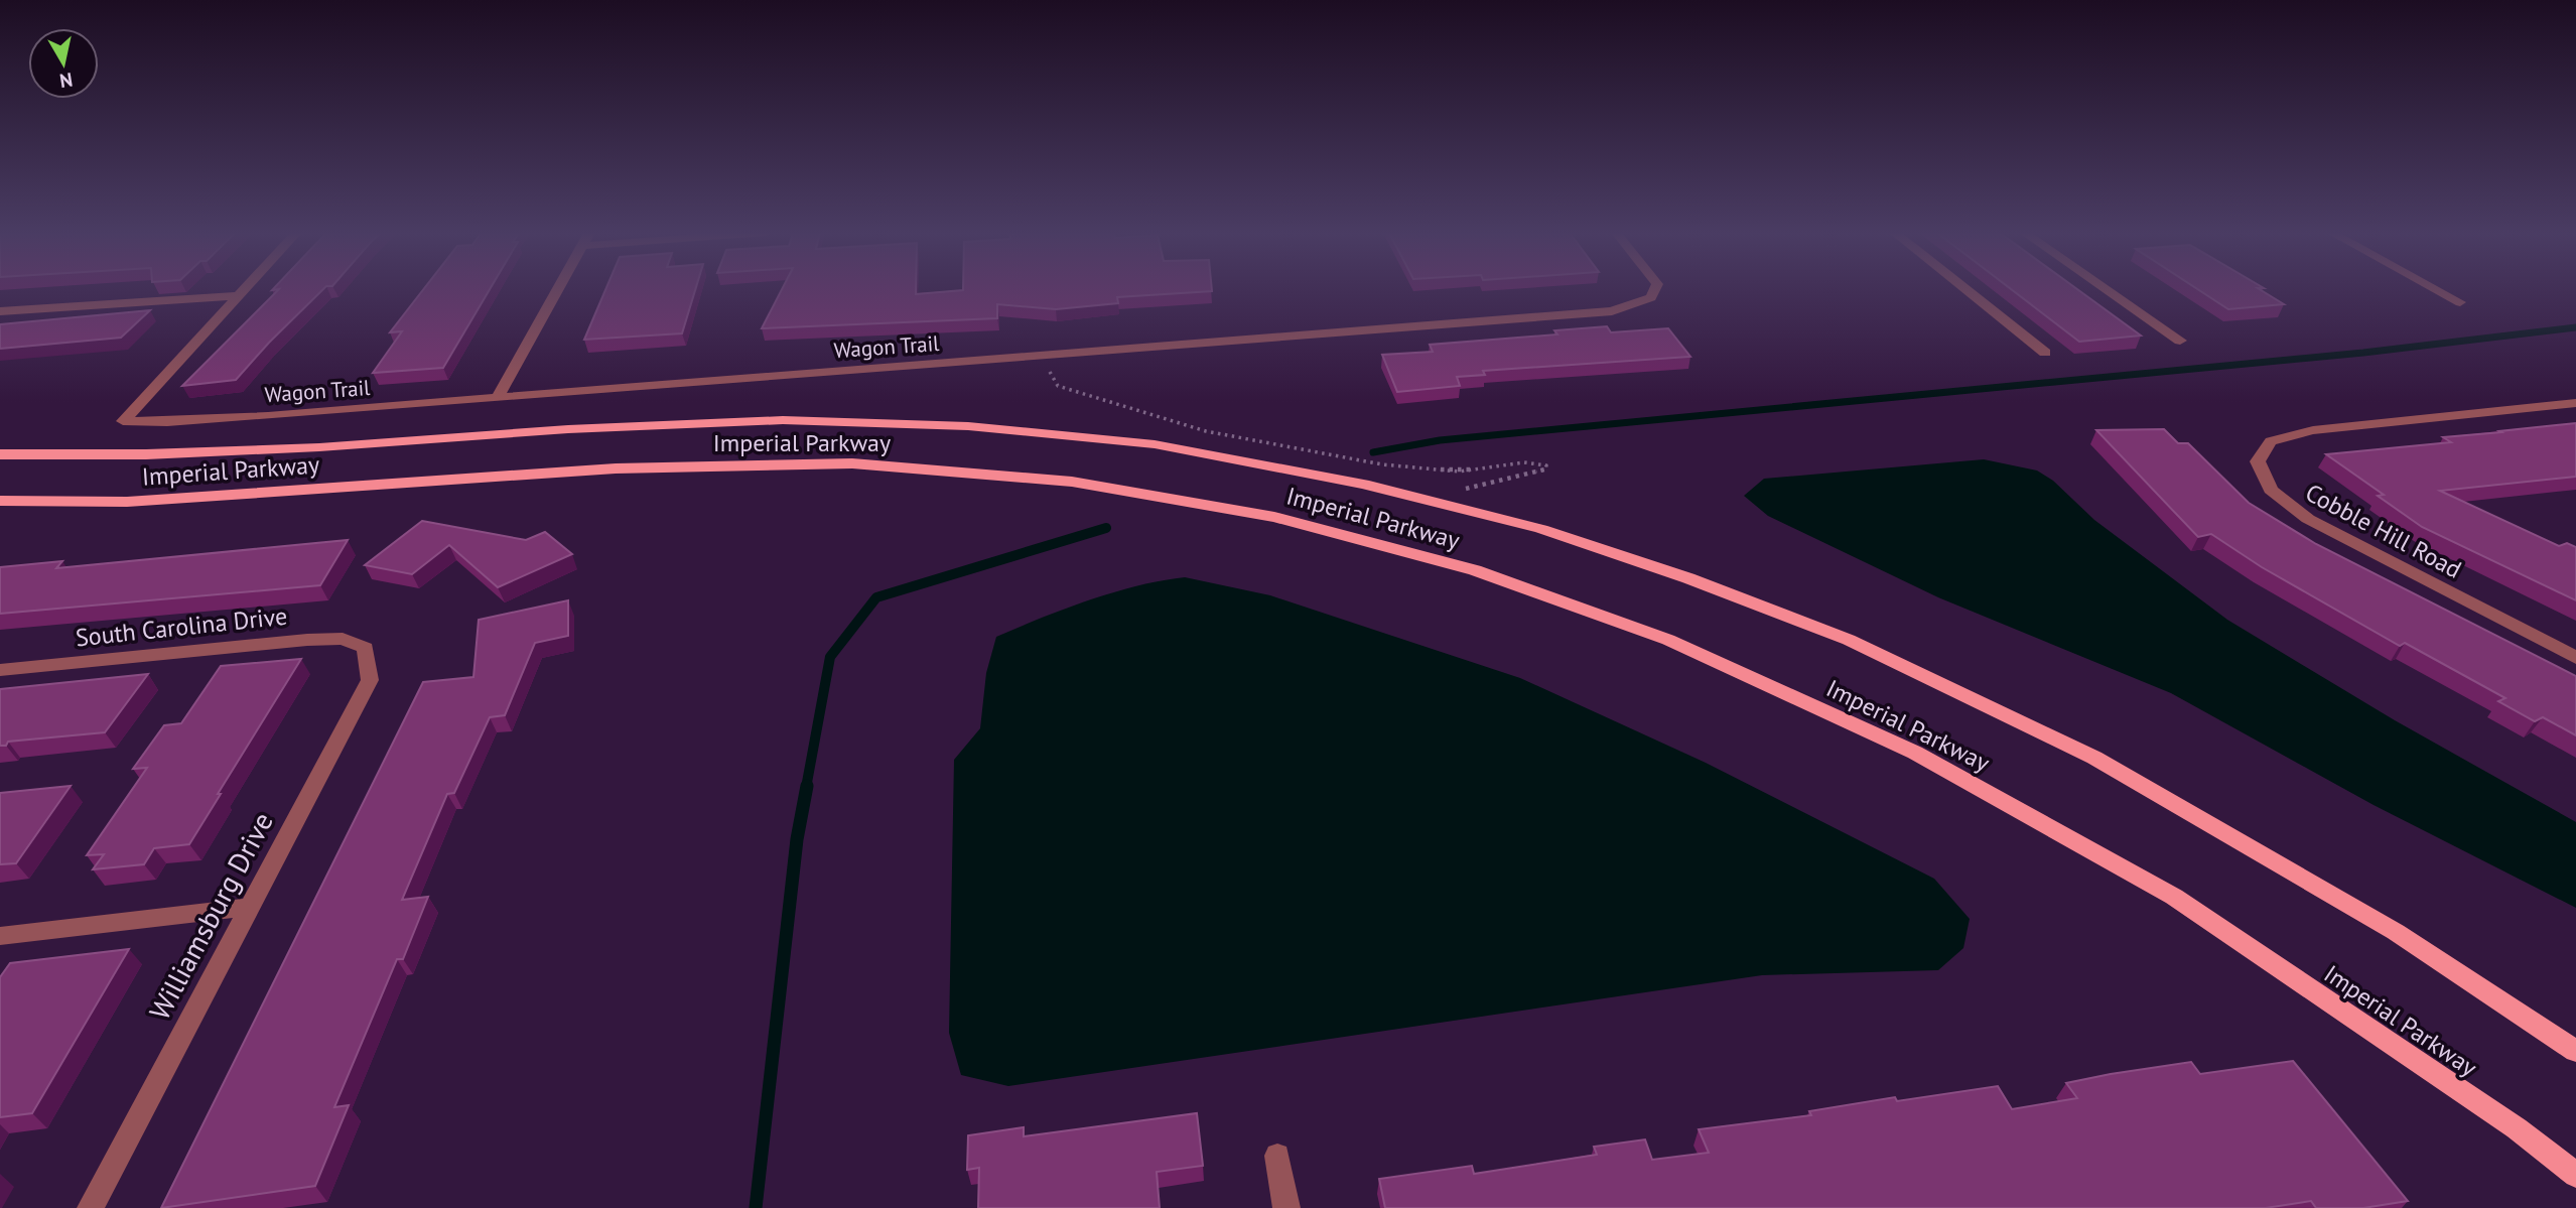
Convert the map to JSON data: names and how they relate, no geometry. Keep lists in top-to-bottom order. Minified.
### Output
{"streets":{"main road":["Imperial Parkway"],"street":["Wagon Trail","Cobble Hill Road","South Carolina Drive","Williamsburg Drive"]},"crossings":[["South Carolina Drive","Williamsburg Drive"]],"north":"bottom"}
